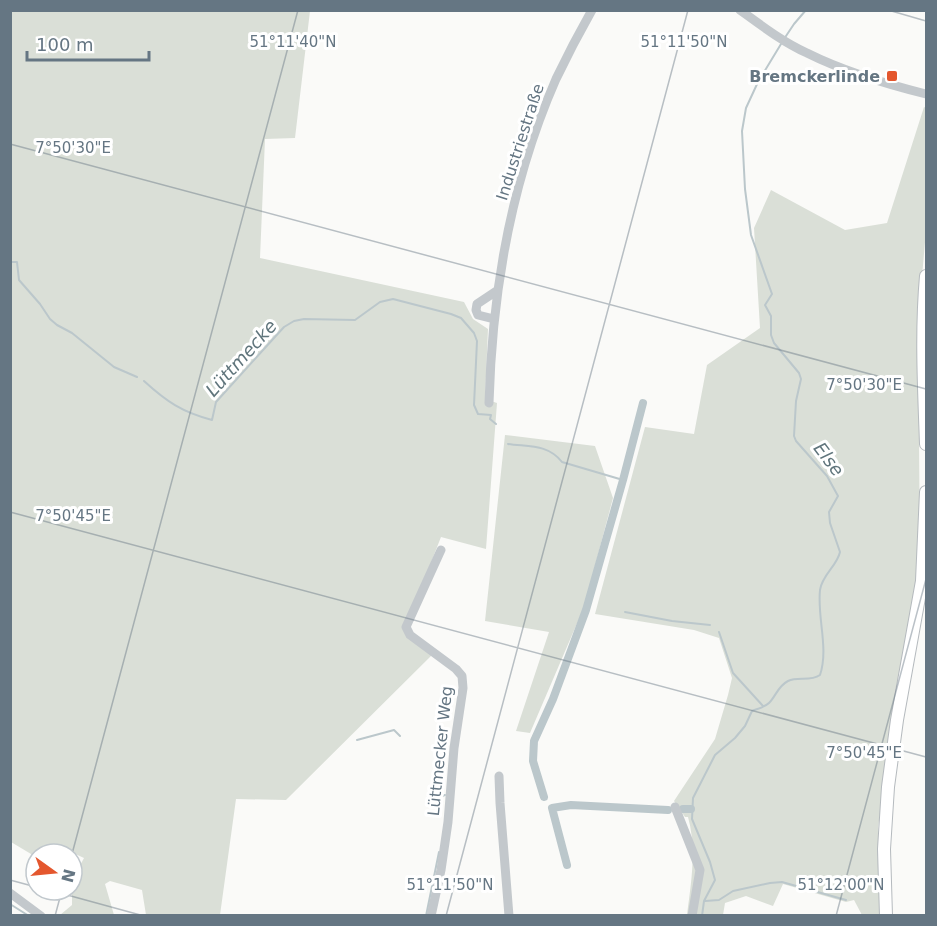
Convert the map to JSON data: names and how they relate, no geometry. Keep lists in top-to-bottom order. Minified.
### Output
{"streets":{"street":["Industriestraße","Lüttmecker Weg"]},"water":["Lüttmecke","Else"],"places":{"transit":["Bremckerlinde"]},"scale_bar":"100 m","north":"right","coordinates":["51°11'50\"N","51°11'40\"N","7°50'30\"E","7°50'45\"E","51°12'00\"N"]}
